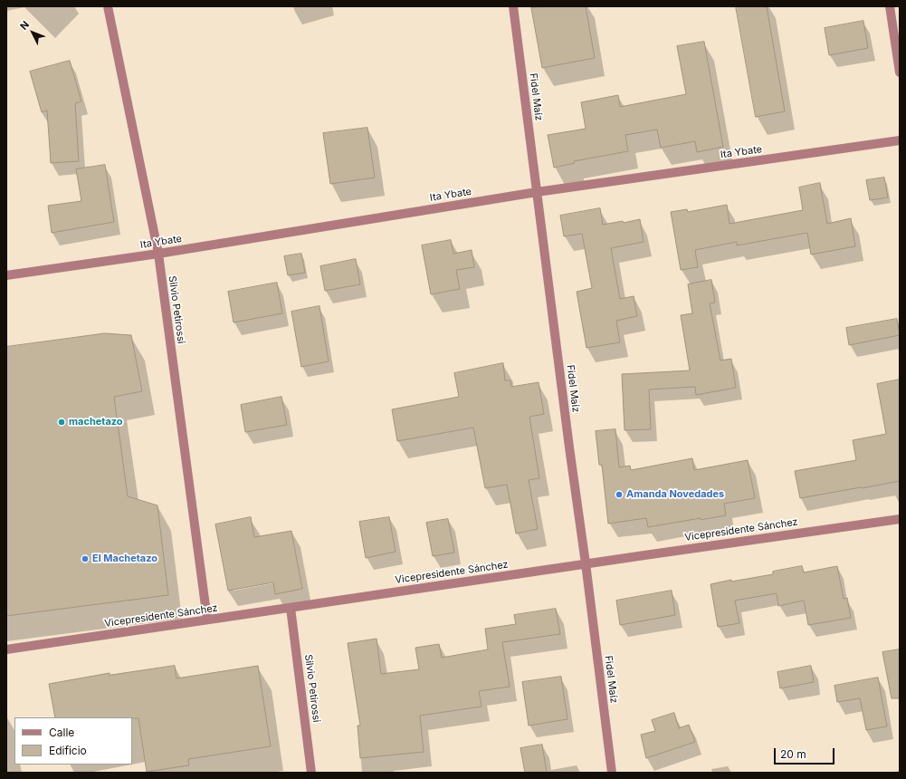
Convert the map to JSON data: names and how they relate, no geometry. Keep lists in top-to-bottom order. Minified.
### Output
{"streets":{"street":["Fidel Maíz","Ita Ybate","Silvio Petirossi","Vicepresidente Sánchez"]},"crossings":[["Fidel Maíz","Ita Ybate"],["Fidel Maíz","Vicepresidente Sánchez"],["Ita Ybate","Silvio Petirossi"],["Silvio Petirossi","Vicepresidente Sánchez"]],"places":["machetazo","Amanda Novedades","El Machetazo"],"legend":["Calle","Edificio"],"scale_bar":"20 m","north":"top left"}
